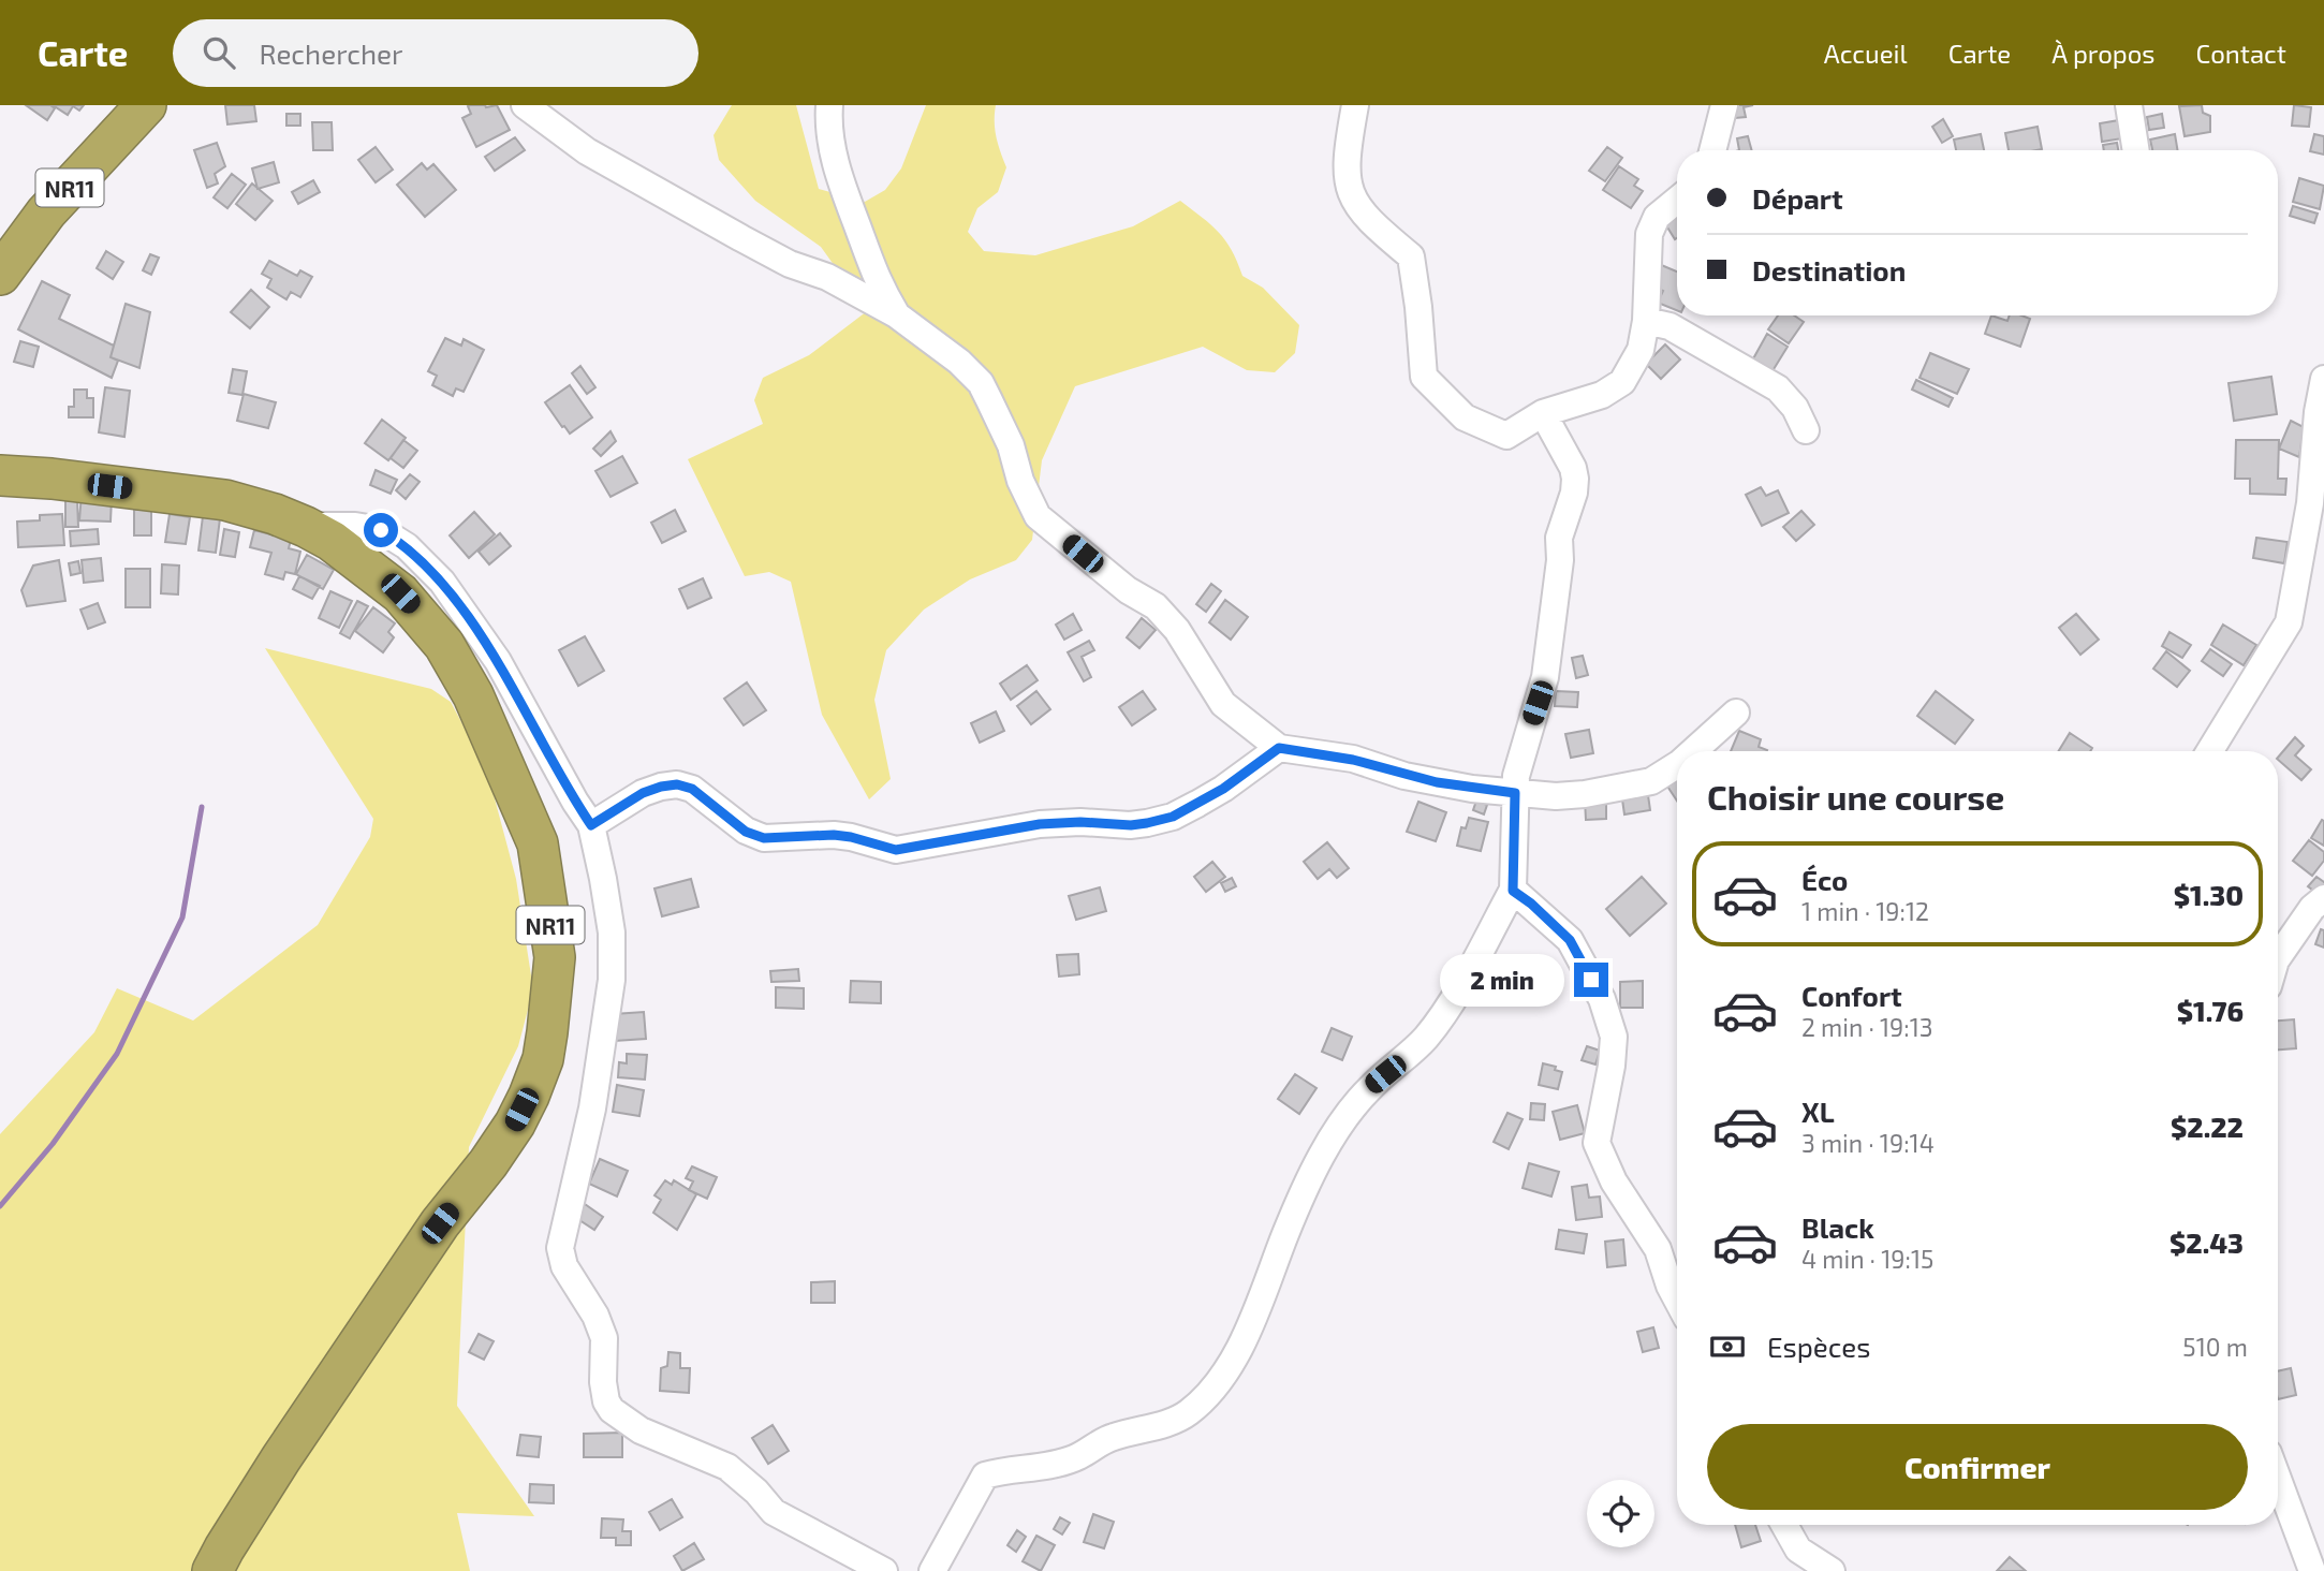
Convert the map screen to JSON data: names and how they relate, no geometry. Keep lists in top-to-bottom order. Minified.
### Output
{"streets":{"highway":["NR11"]},"page":{"header":"Carte","search":"Rechercher","nav":["Accueil","Carte","À propos","Contact"],"banner":["Départ","Destination"],"heading":"Choisir une course","list":[{"name":"Éco","note":"1 min · 19:12","value":"$1.30"},{"name":"Confort","note":"2 min · 19:13","value":"$1.76"},{"name":"XL","note":"3 min · 19:14","value":"$2.22"},{"name":"Black","note":"4 min · 19:15","value":"$2.43"}],"bubble":"2 min","pay":["Espèces","510 m"],"buttons":"Confirmer"}}
